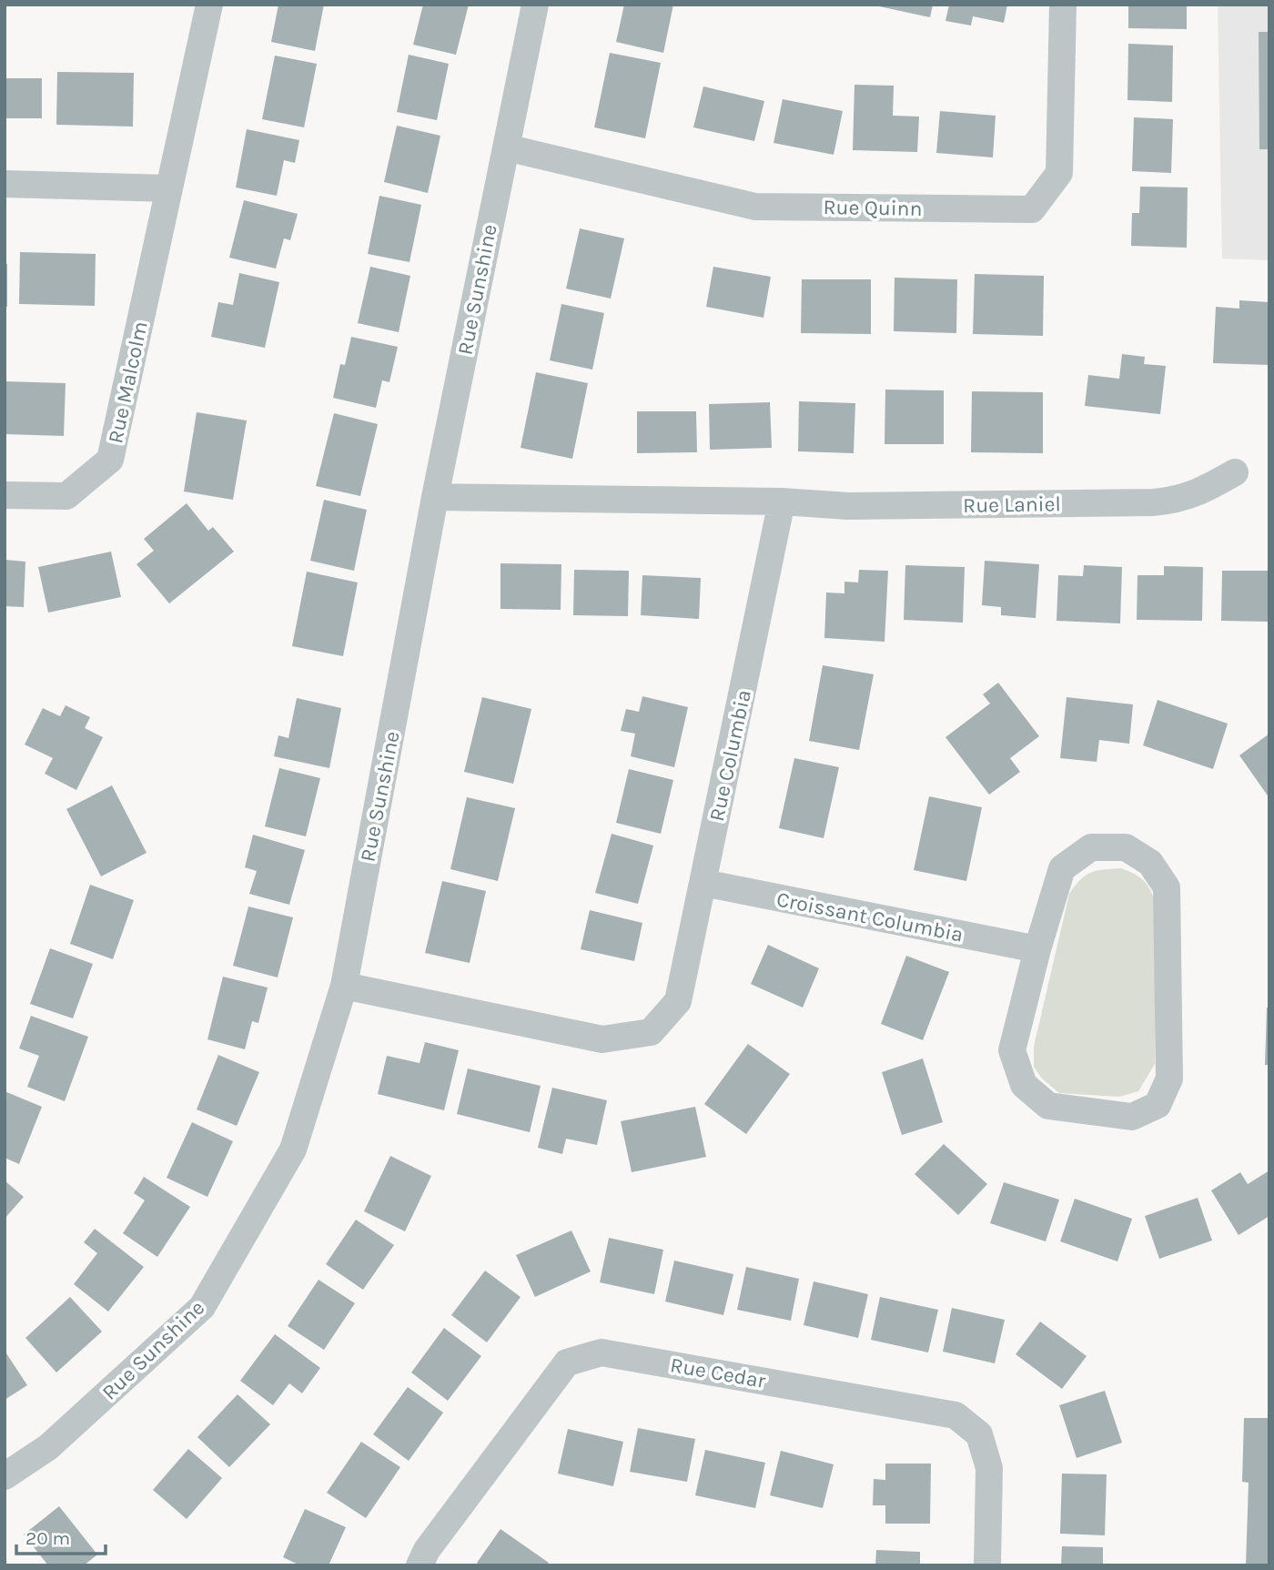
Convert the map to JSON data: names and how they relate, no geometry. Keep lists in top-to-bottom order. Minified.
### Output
{"streets":{"street":["Rue Quinn","Rue Sunshine","Rue Malcolm","Rue Laniel","Rue Columbia","Croissant Columbia","Rue Cedar"]},"crossings":[["Rue Quinn","Rue Sunshine"],["Rue Sunshine","Rue Columbia"],["Rue Laniel","Rue Columbia"],["Rue Columbia","Croissant Columbia"]],"scale_bar":"20 m"}
